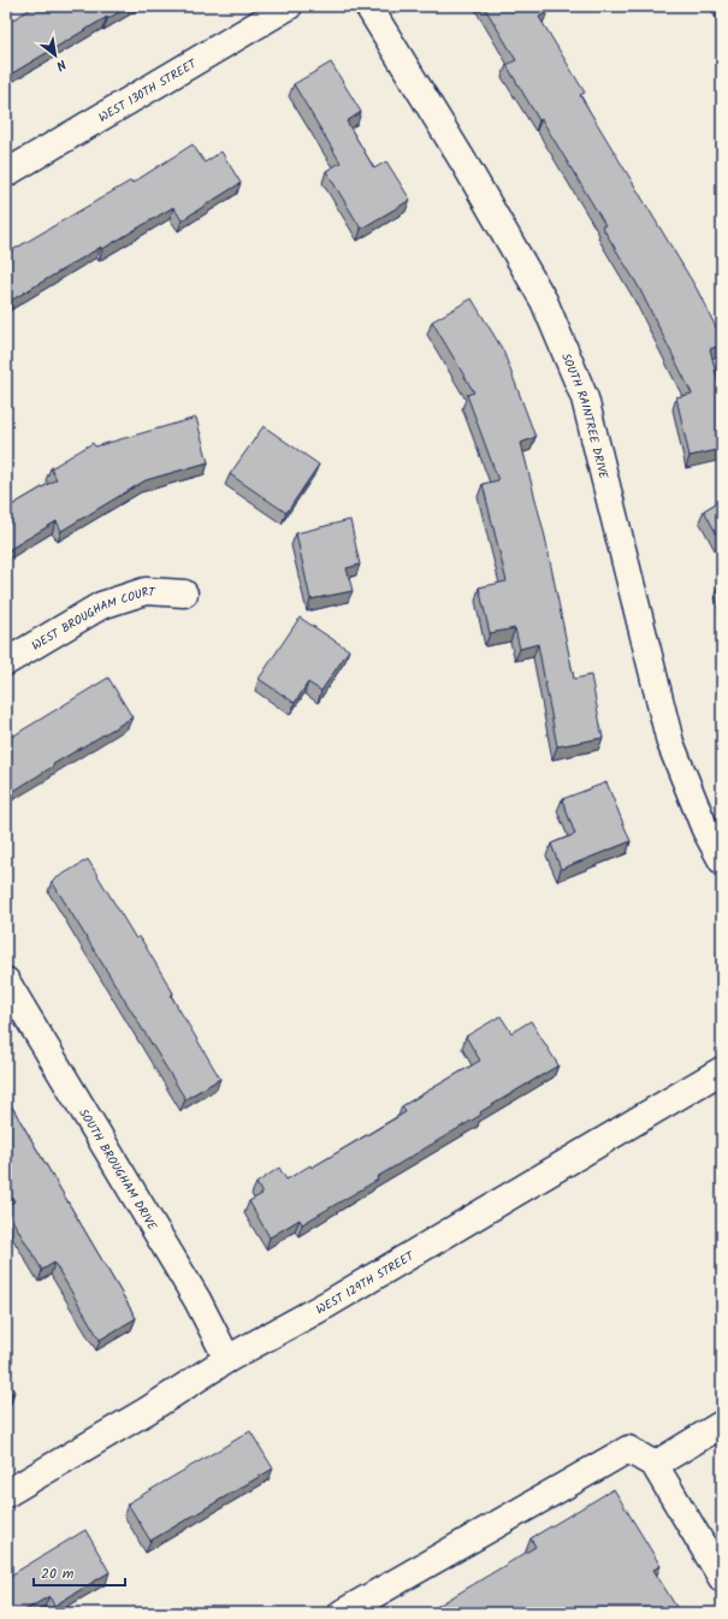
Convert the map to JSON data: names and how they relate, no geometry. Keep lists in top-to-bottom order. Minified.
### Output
{"streets":{"street":["WEST 130TH STREET","SOUTH RAINTREE DRIVE","WEST BROUGHAM COURT","SOUTH BROUGHAM DRIVE","WEST 129TH STREET"]},"crossings":[["SOUTH BROUGHAM DRIVE","WEST 129TH STREET"]],"scale_bar":"20 m","north":"bottom right"}
